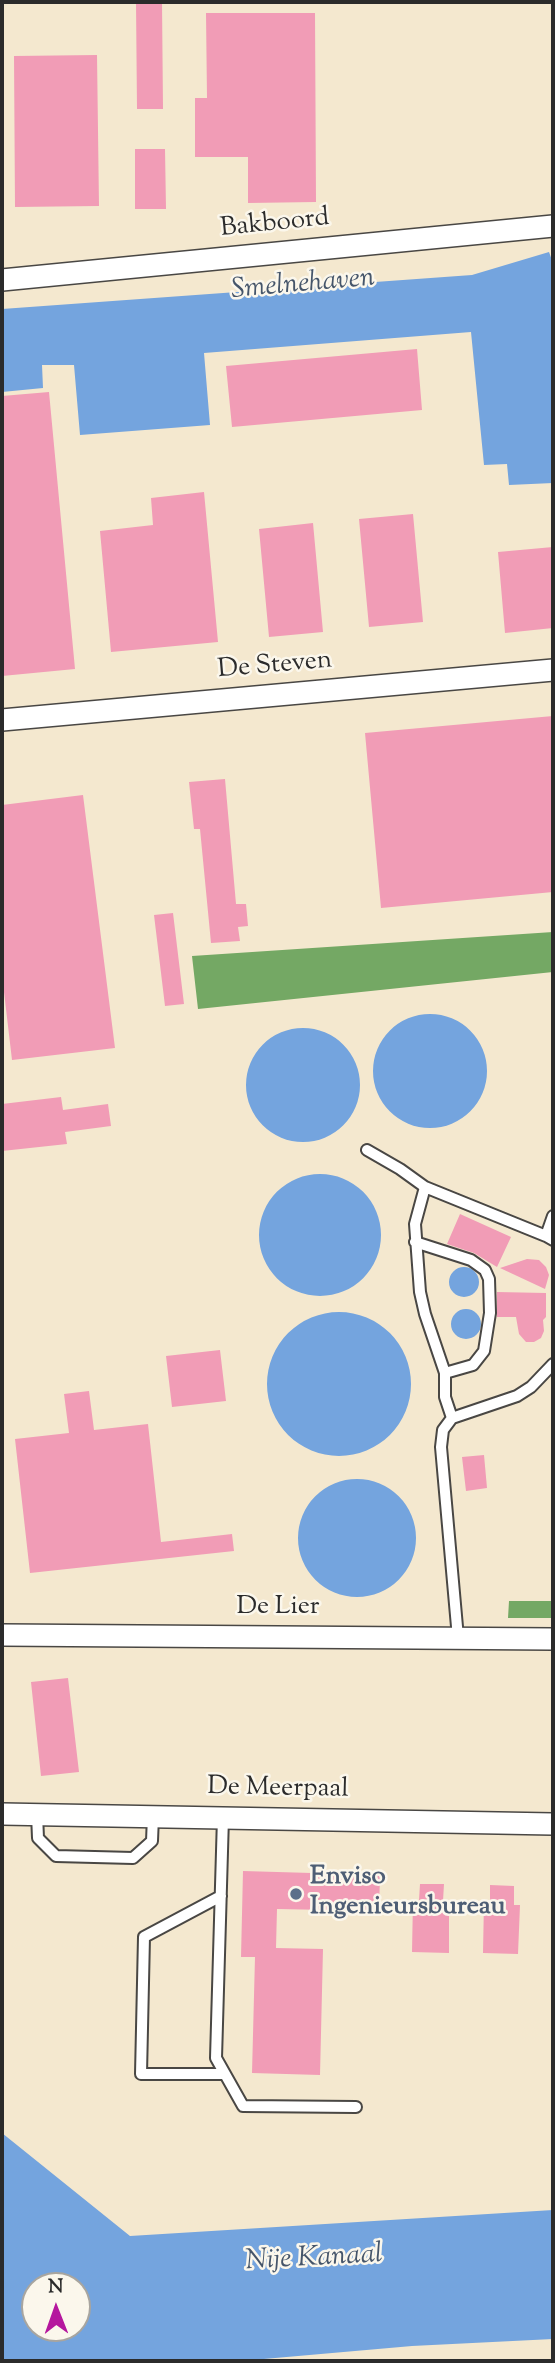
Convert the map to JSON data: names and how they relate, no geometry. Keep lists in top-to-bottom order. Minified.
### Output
{"streets":{"street":["Bakboord","De Steven","De Lier","De Meerpaal"]},"water":["Smelnehaven","Nije Kanaal"],"places":["Enviso Ingenieursbureau"],"north":"top"}
